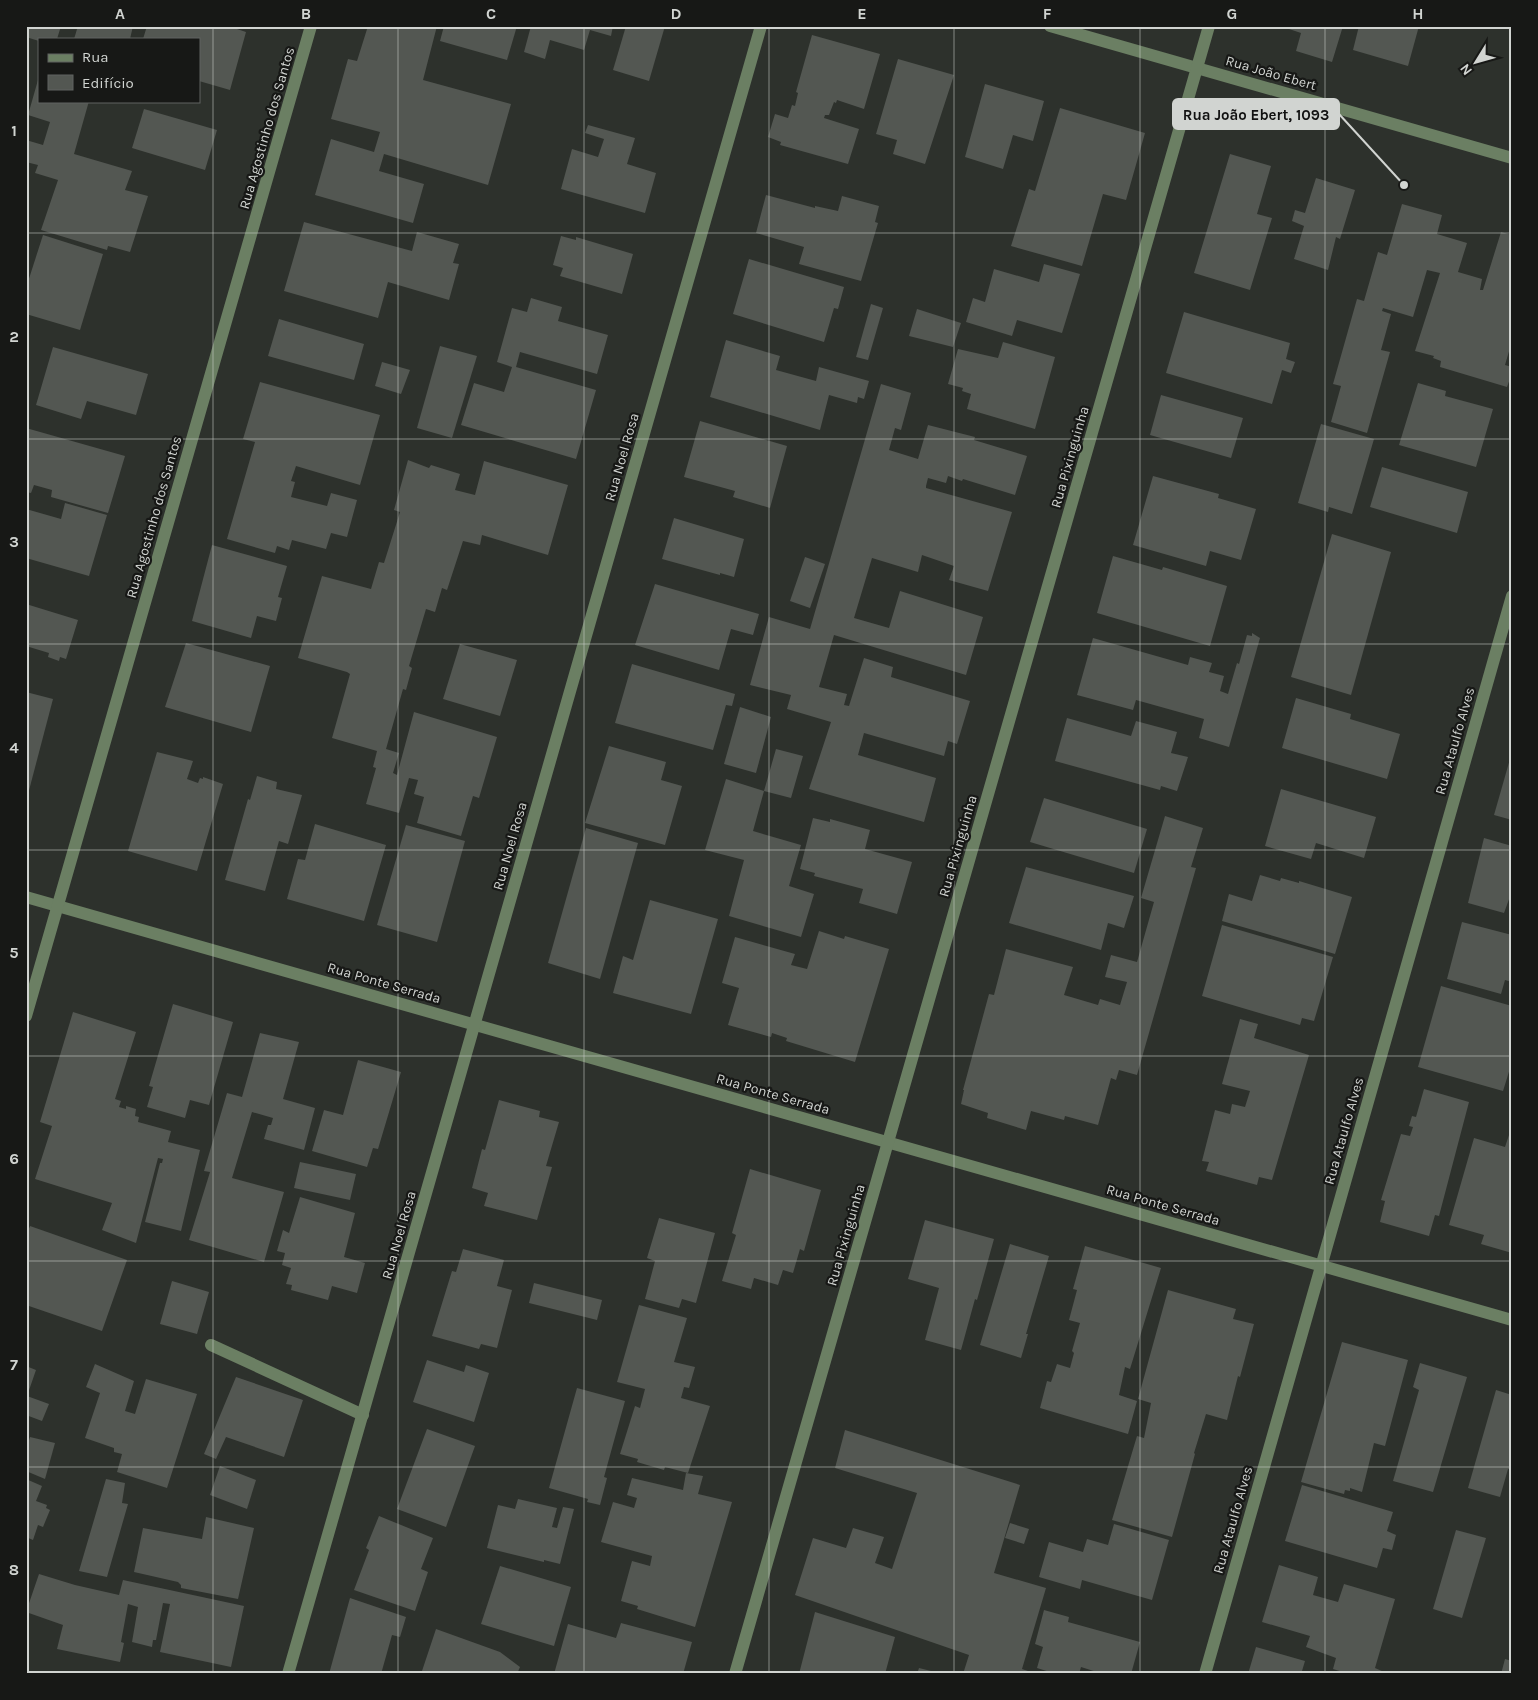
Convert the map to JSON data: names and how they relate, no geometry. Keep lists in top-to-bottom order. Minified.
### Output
{"streets":{"street":["Rua João Ebert","Rua Agostinho dos Santos","Rua Noel Rosa","Rua Pixinguinha","Rua Ataulfo Alves","Rua Ponte Serrada"]},"crossings":[["Rua João Ebert","Rua Pixinguinha"],["Rua Agostinho dos Santos","Rua Ponte Serrada"],["Rua Noel Rosa","Rua Ponte Serrada"],["Rua Pixinguinha","Rua Ponte Serrada"],["Rua Ataulfo Alves","Rua Ponte Serrada"]],"places":["Rua João Ebert, 1093"],"legend":["Rua","Edifício"],"north":"bottom left","grid":{"columns":["A","B","C","D","E","F","G","H"],"rows":["1","2","3","4","5","6","7","8"]}}
